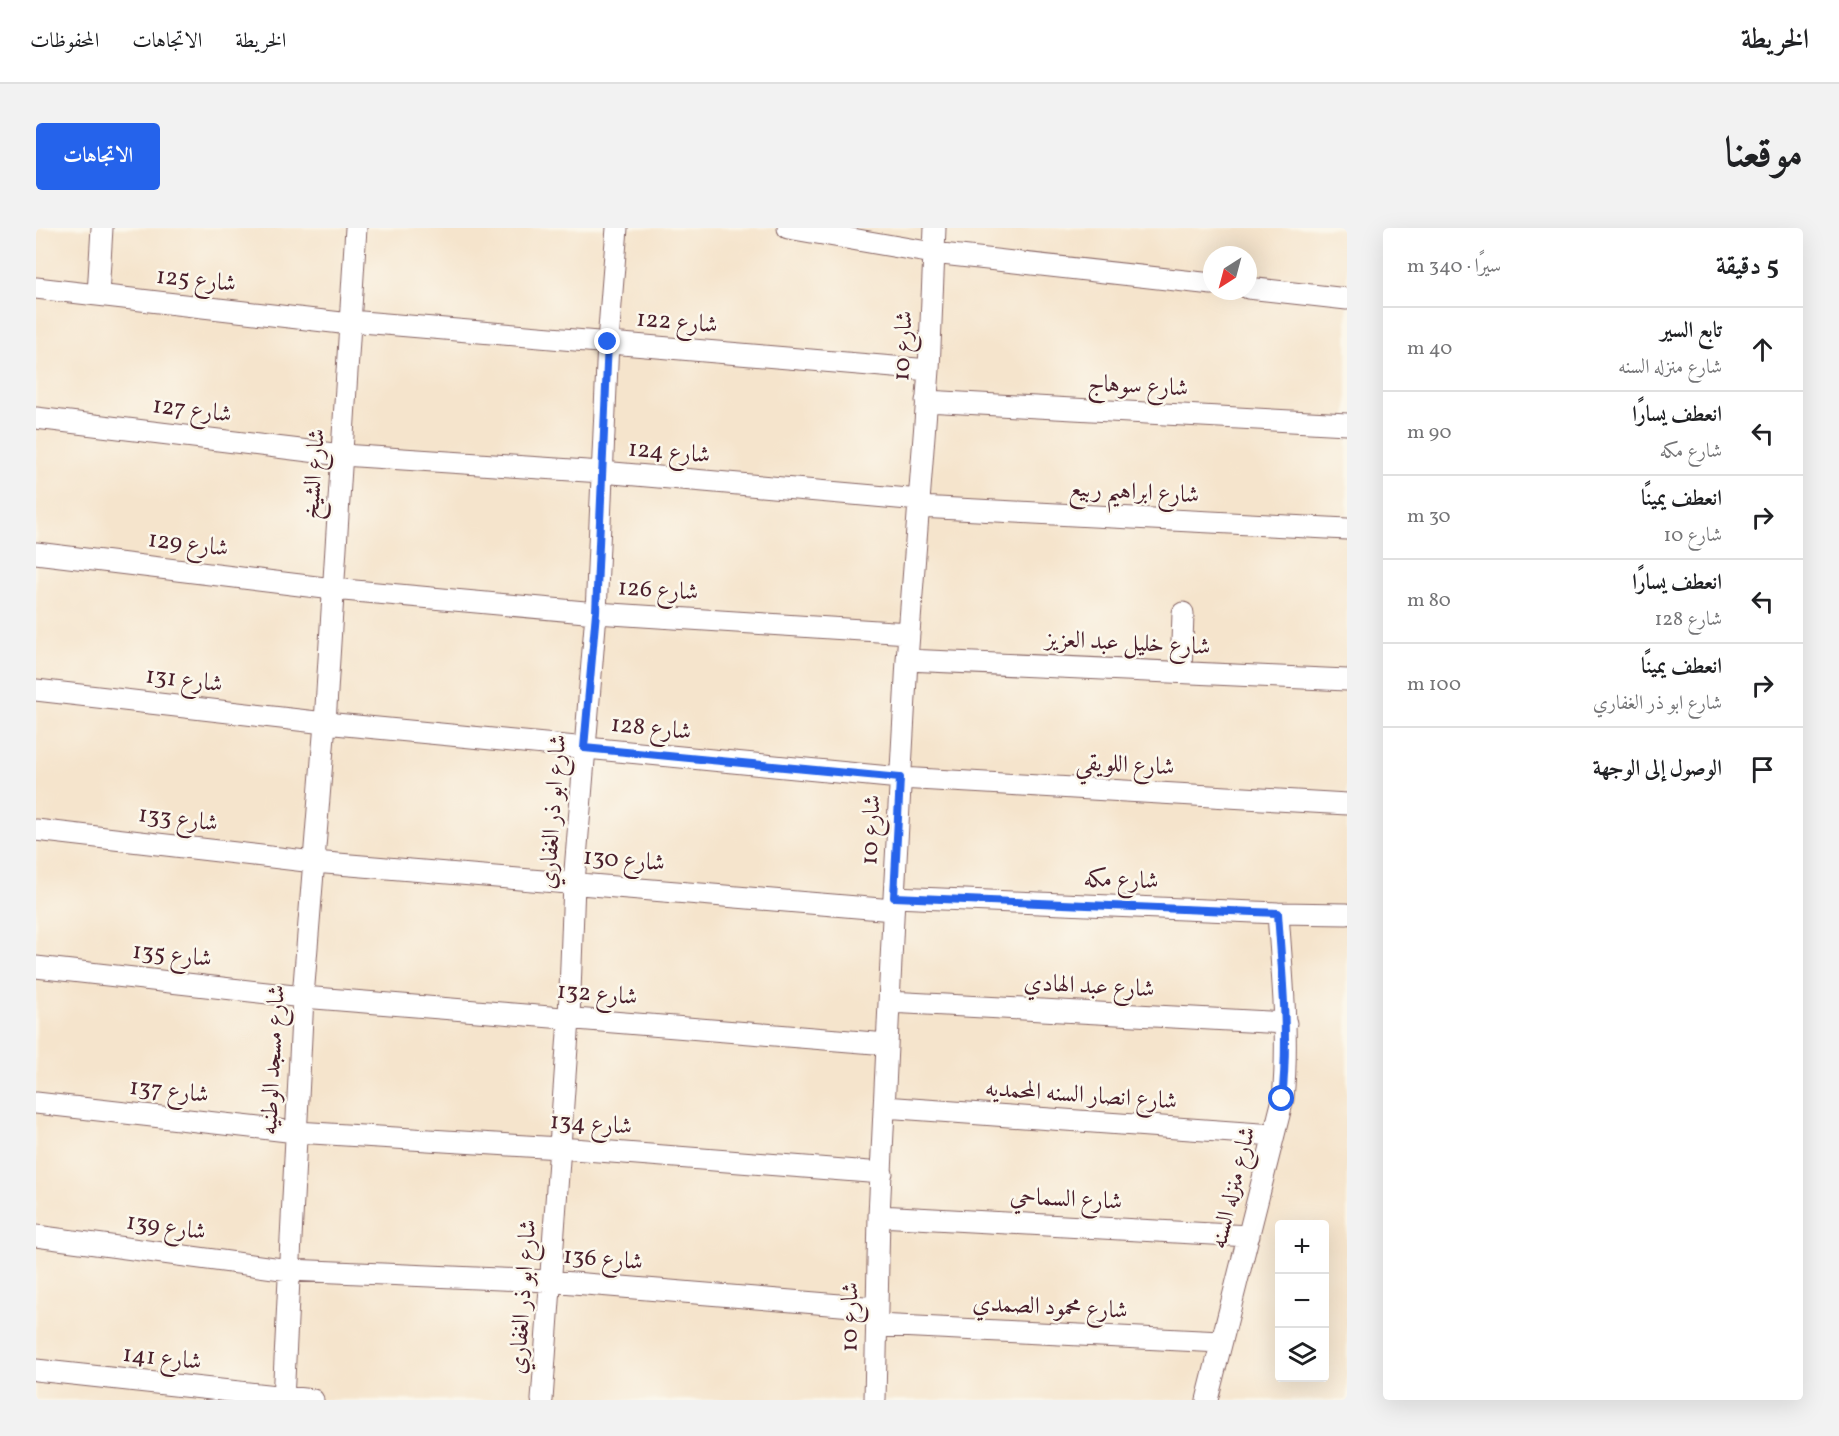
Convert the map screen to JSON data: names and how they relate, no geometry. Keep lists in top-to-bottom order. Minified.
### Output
{"streets":{"street":["شارع 125","شارع 122","شارع 10","شارع سوهاج","شارع 127","شارع 124","شارع الشيخ","شارع ابراهيم ربيع","شارع 129","شارع 126","شارع خليل عبد العزيز","شارع 131","شارع 128","شارع اللويقي","شارع ابو ذر الغفاري","شارع 133","شارع 130","شارع مكه","شارع 135","شارع عبد الهادي","شارع 132","شارع مسجد الوطنيه","شارع 137","شارع انصار السنه المحمديه","شارع 134","شارع منزله السنه","شارع السماحي","شارع 139","شارع 136","شارع محمود الصمدي","شارع 141"]},"crossings":[["شارع 125","شارع 122"],["شارع 125","شارع الشيخ"],["شارع 122","شارع 10"],["شارع 122","شارع الشيخ"],["شارع 122","شارع ابو ذر الغفاري"],["شارع 10","شارع سوهاج"],["شارع 10","شارع 124"],["شارع 10","شارع ابراهيم ربيع"],["شارع 10","شارع 126"],["شارع 10","شارع خليل عبد العزيز"],["شارع 10","شارع 128"],["شارع 10","شارع اللويقي"],["شارع 10","شارع 130"],["شارع 10","شارع مكه"],["شارع 10","شارع عبد الهادي"],["شارع 10","شارع 132"],["شارع 10","شارع انصار السنه المحمديه"],["شارع 10","شارع 134"],["شارع 10","شارع السماحي"],["شارع 10","شارع 136"],["شارع 10","شارع محمود الصمدي"],["شارع 127","شارع 124"],["شارع 127","شارع الشيخ"],["شارع 124","شارع الشيخ"],["شارع 124","شارع ابراهيم ربيع"],["شارع 124","شارع ابو ذر الغفاري"],["شارع الشيخ","شارع 129"],["شارع الشيخ","شارع 126"],["شارع الشيخ","شارع 131"],["شارع الشيخ","شارع 128"],["شارع الشيخ","شارع مسجد الوطنيه"],["شارع 129","شارع 126"],["شارع 126","شارع ابو ذر الغفاري"],["شارع 131","شارع 128"],["شارع 131","شارع مسجد الوطنيه"],["شارع 128","شارع اللويقي"],["شارع 128","شارع ابو ذر الغفاري"],["شارع 128","شارع مسجد الوطنيه"],["شارع ابو ذر الغفاري","شارع 130"],["شارع ابو ذر الغفاري","شارع 132"],["شارع ابو ذر الغفاري","شارع 134"],["شارع ابو ذر الغفاري","شارع 136"],["شارع 133","شارع 130"],["شارع 133","شارع مسجد الوطنيه"],["شارع 130","شارع مكه"],["شارع 130","شارع مسجد الوطنيه"],["شارع مكه","شارع منزله السنه"],["شارع 135","شارع 132"],["شارع 135","شارع مسجد الوطنيه"],["شارع عبد الهادي","شارع منزله السنه"],["شارع 132","شارع مسجد الوطنيه"],["شارع مسجد الوطنيه","شارع 137"],["شارع مسجد الوطنيه","شارع 134"],["شارع مسجد الوطنيه","شارع 139"],["شارع مسجد الوطنيه","شارع 136"],["شارع مسجد الوطنيه","شارع 141"],["شارع 137","شارع 134"],["شارع انصار السنه المحمديه","شارع منزله السنه"],["شارع منزله السنه","شارع السماحي"],["شارع منزله السنه","شارع محمود الصمدي"],["شارع 139","شارع 136"],["شارع 136","شارع محمود الصمدي"]],"north":"bottom left","page":{"header":"الخريطة","nav":["الخريطة","الاتجاهات","المحفوظات"],"title":"موقعنا","buttons":"الاتجاهات","heading":["5 دقيقة","سيرًا · 340 m"],"list":[["تابع السير","شارع منزله السنه","40 m"],["انعطف يسارًا","شارع مكه","90 m"],["انعطف يمينًا","شارع 10","30 m"],["انعطف يسارًا","شارع 128","80 m"],["انعطف يمينًا","شارع ابو ذر الغفاري","100 m"],"الوصول إلى الوجهة"],"map_buttons":["+","−"]}}
